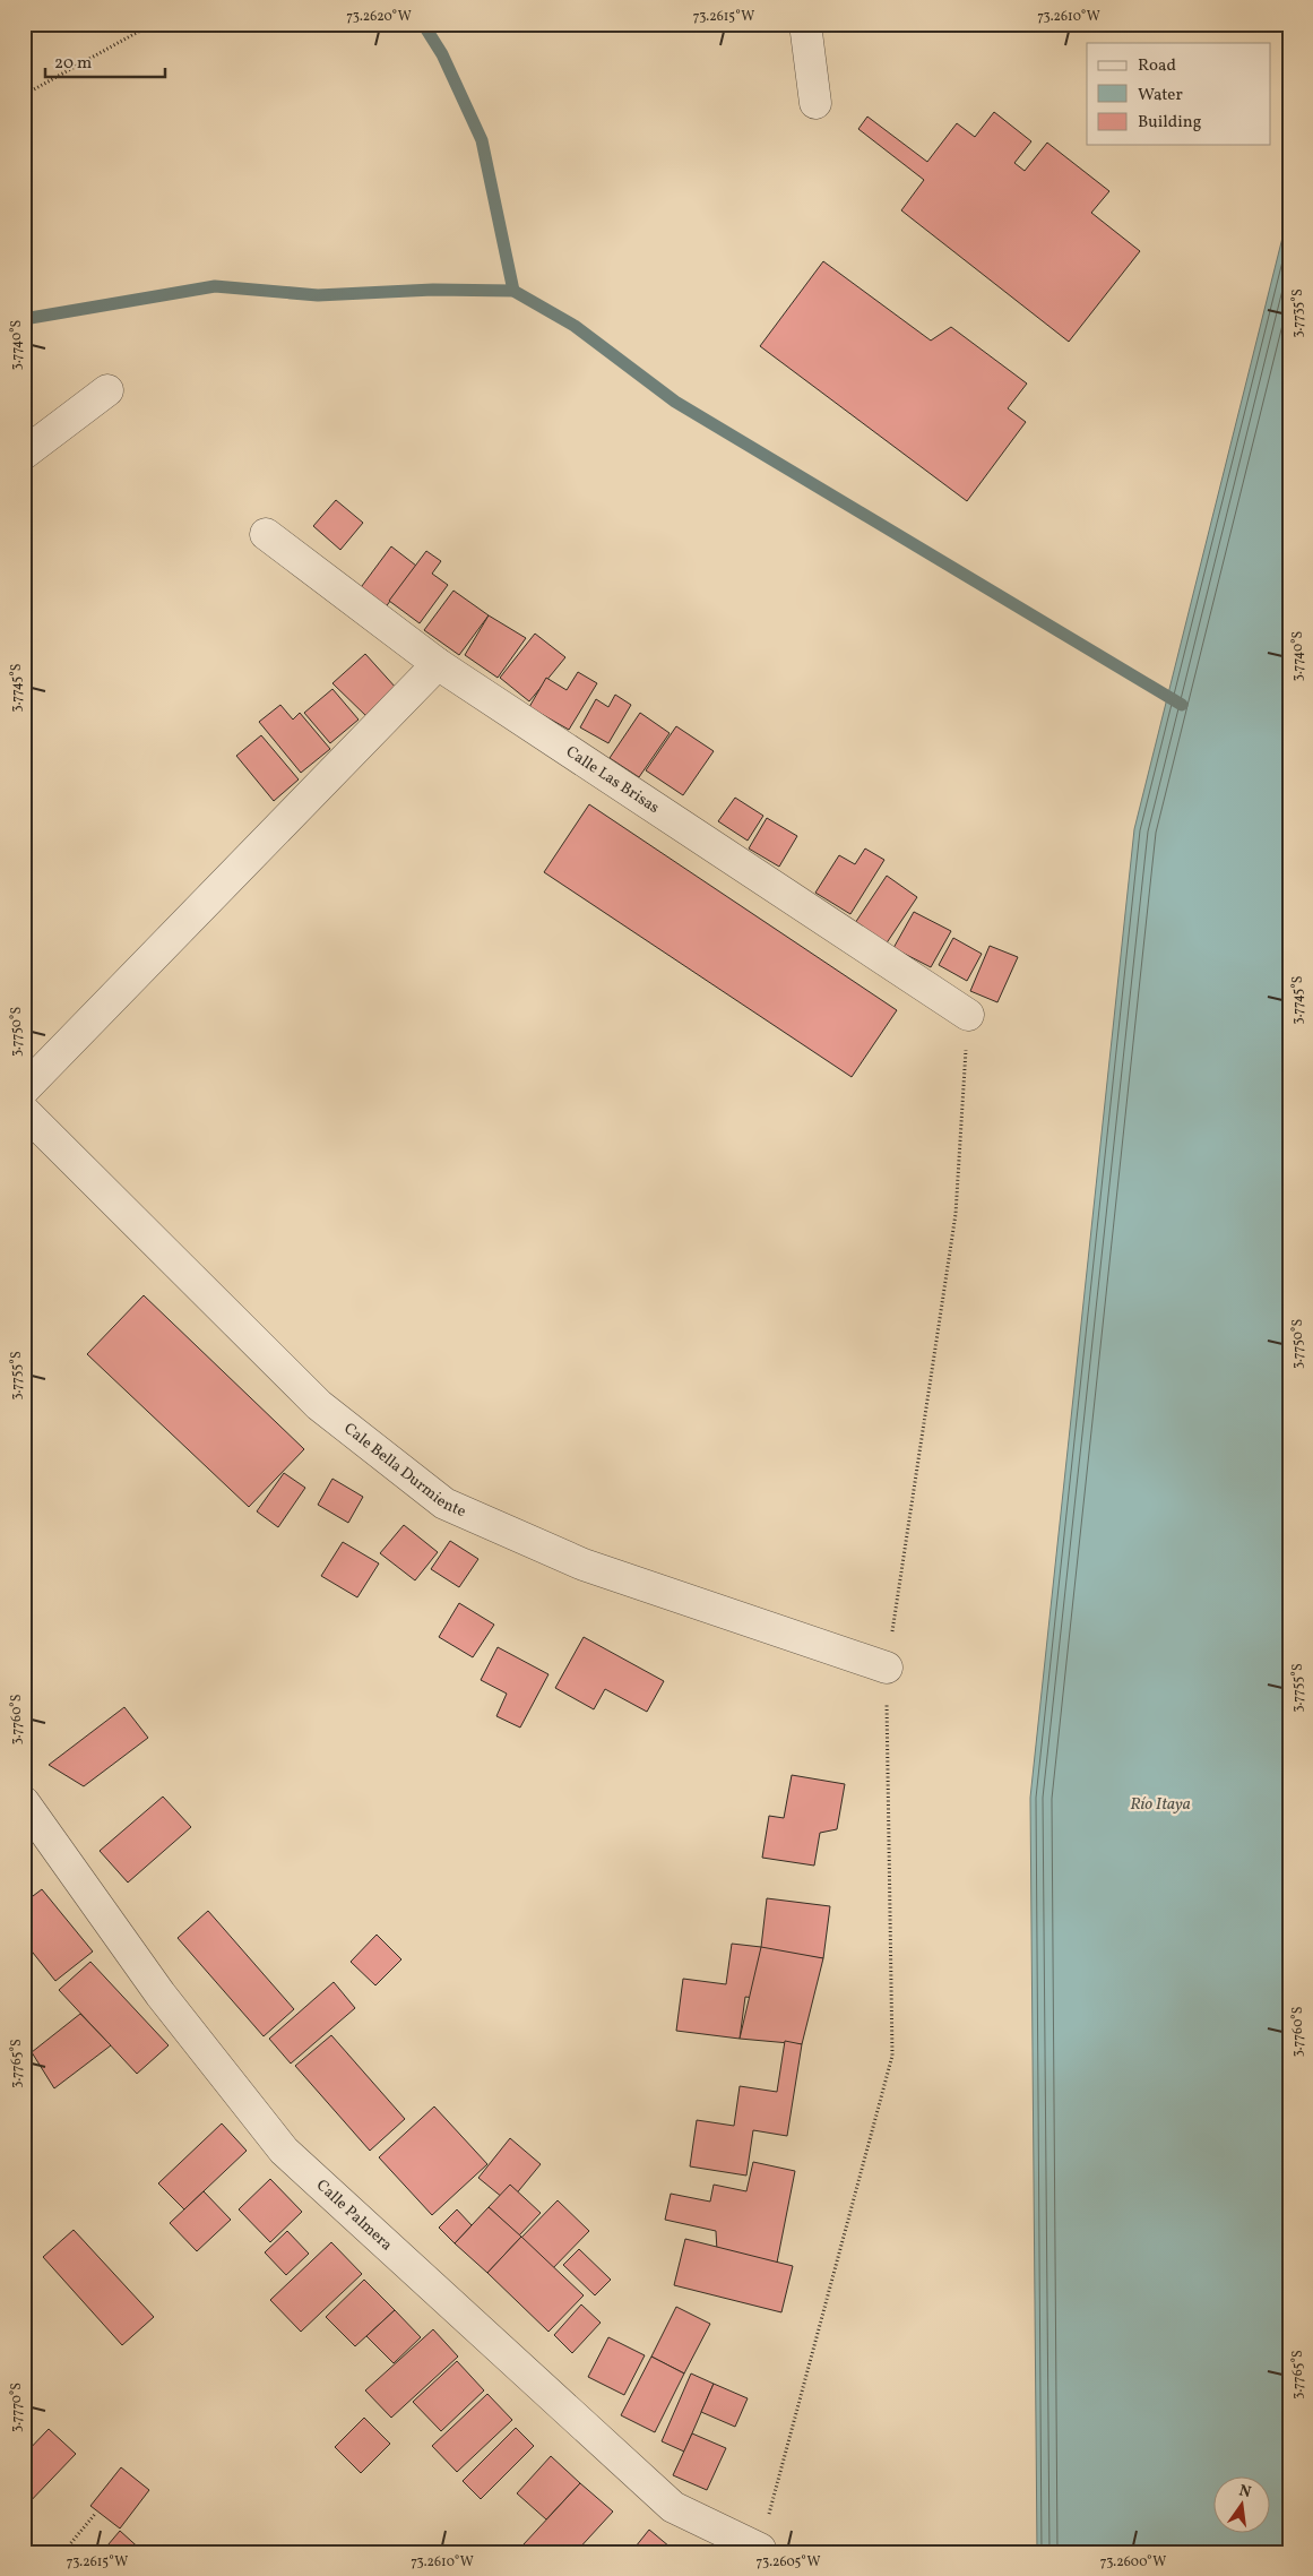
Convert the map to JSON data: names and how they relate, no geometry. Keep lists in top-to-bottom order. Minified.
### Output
{"streets":{"street":["Calle Las Brisas","Cale Bella Durmiente","Calle Palmera"]},"water":["Río Itaya"],"legend":["Road","Water","Building"],"scale_bar":"20 m","north":"top","coordinates":["73.2620°W","73.2615°W","73.2610°W","3.7735°S","3.7740°S","3.7745°S","3.7750°S","3.7755°S","3.7760°S","3.7765°S","3.7770°S","73.2605°W","73.2600°W"]}
